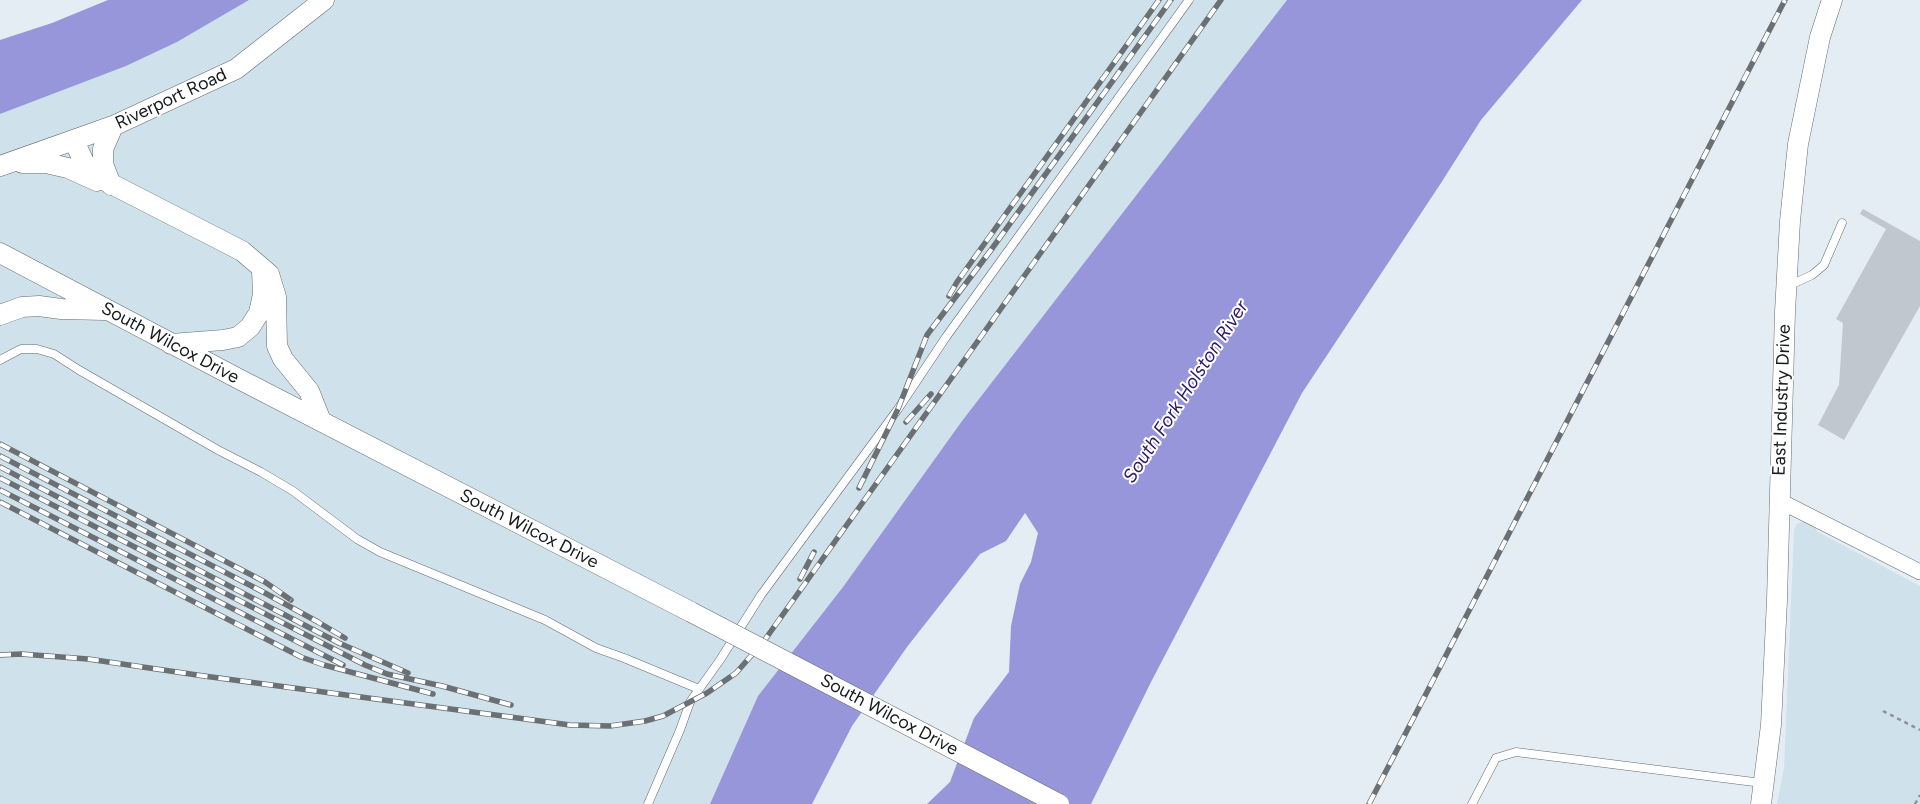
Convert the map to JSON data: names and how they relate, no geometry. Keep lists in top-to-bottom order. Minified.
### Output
{"streets":{"main road":["Riverport Road","South Wilcox Drive","East Industry Drive"]},"water":["South Fork Holston River"]}
